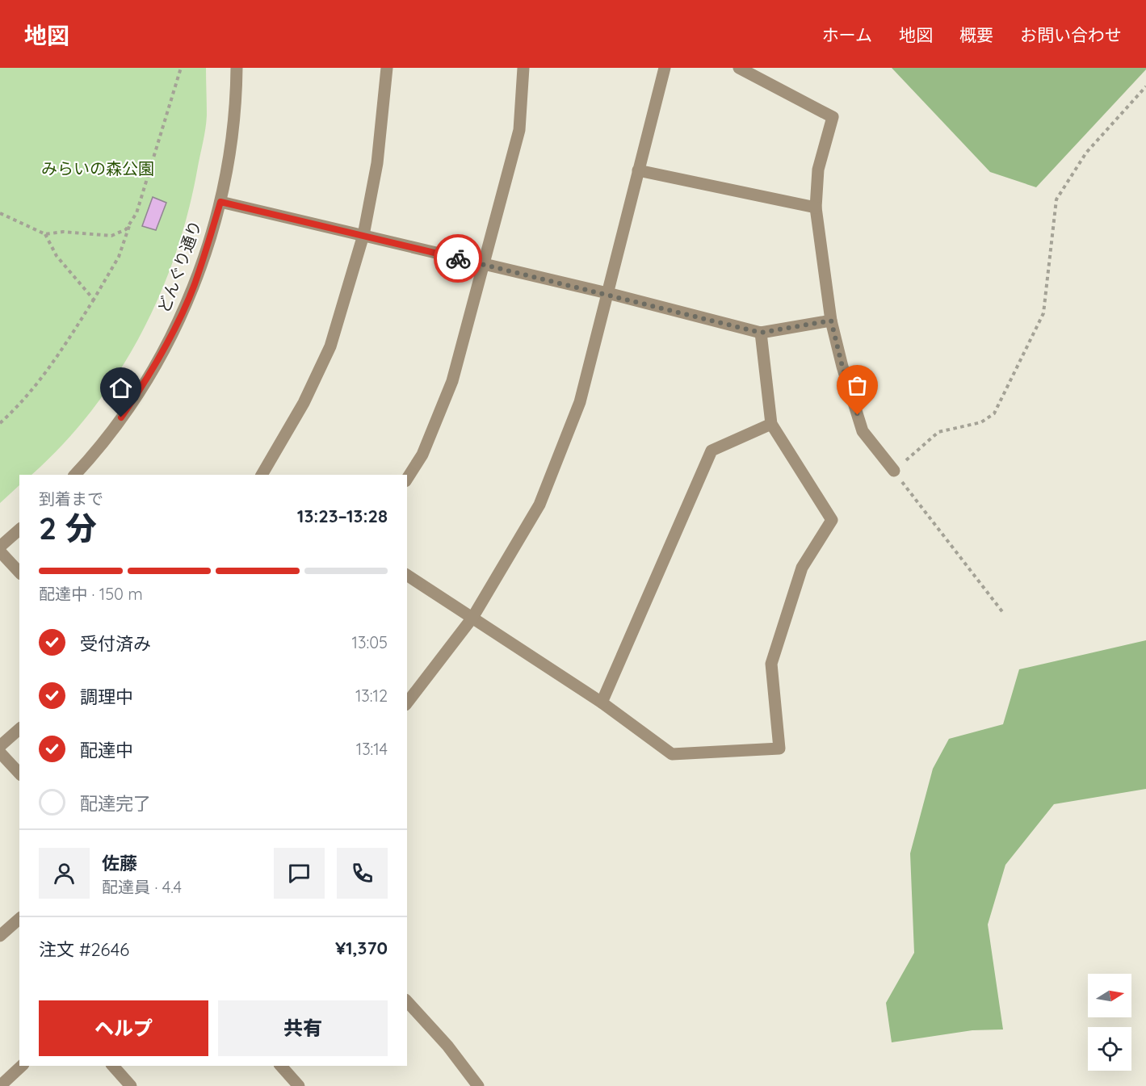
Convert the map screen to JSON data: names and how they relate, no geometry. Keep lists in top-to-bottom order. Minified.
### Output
{"streets":{"street":["どんぐり通り"]},"parks":["みらいの森公園"],"north":"right","page":{"header":"地図","nav":["ホーム","地図","概要","お問い合わせ"],"heading":["2 分","到着まで","13:23–13:28"],"panel":["佐藤","配達員 · 4.4","注文 #2646","¥1,370"],"bar":"配達中 · 150 m","list":[["受付済み","13:05"],["調理中","13:12"],["配達中","13:14"],"配達完了"],"buttons":["ヘルプ","共有"]}}
